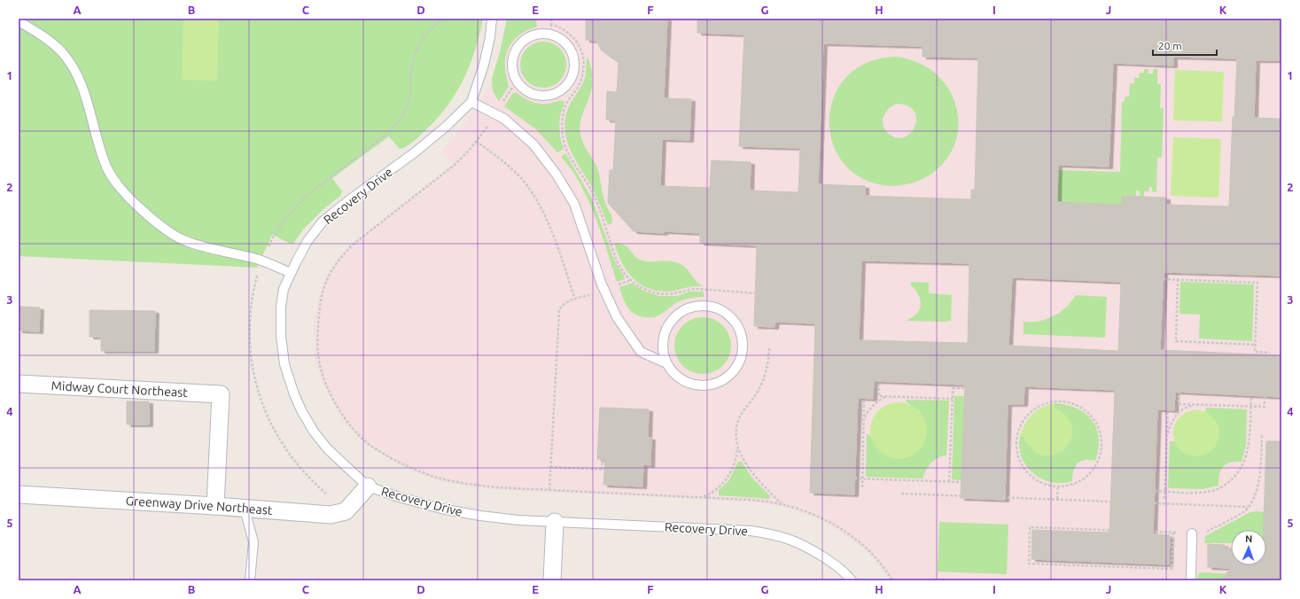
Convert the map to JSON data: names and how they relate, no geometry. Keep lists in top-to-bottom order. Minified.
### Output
{"streets":{"street":["Midway Court Northeast","Greenway Drive Northeast"],"lane":["Recovery Drive"]},"crossings":[["Recovery Drive","Greenway Drive Northeast"],["Midway Court Northeast","Greenway Drive Northeast"]],"scale_bar":"20 m","north":"top","grid":{"columns":["A","B","C","D","E","F","G","H","I","J","K"],"rows":["1","2","3","4","5"]}}
